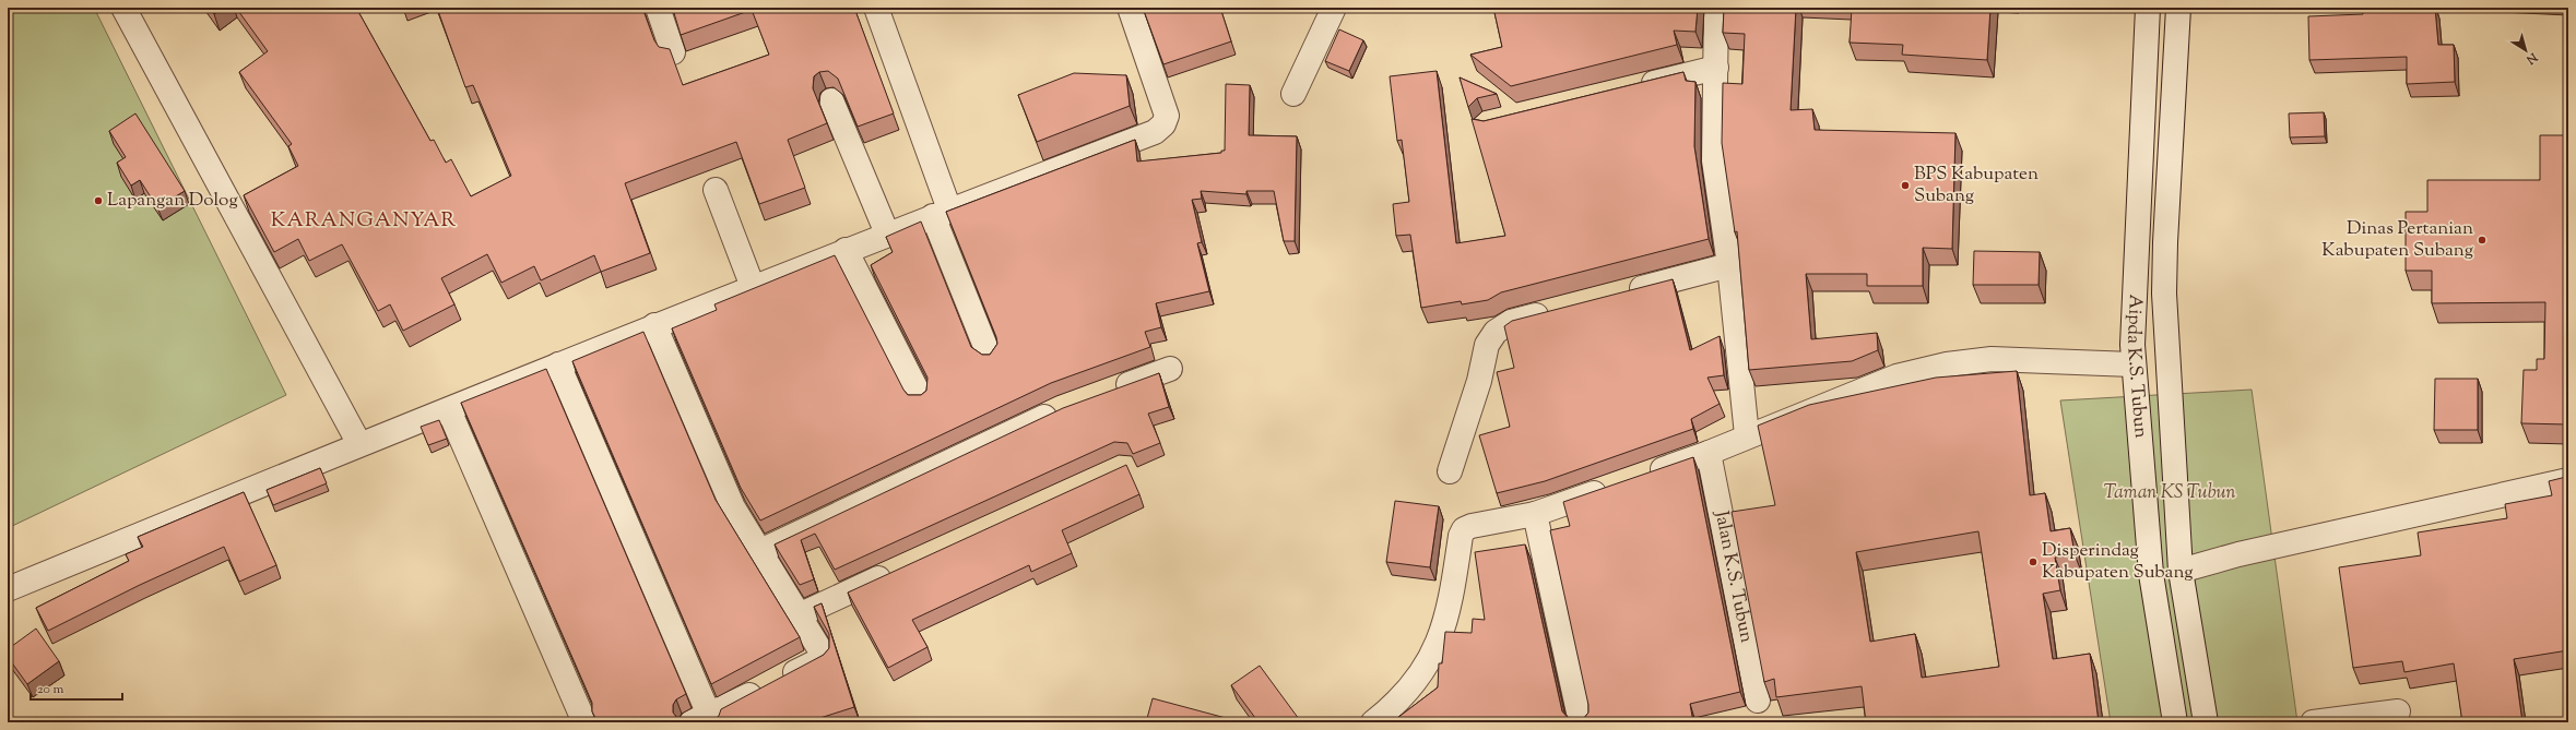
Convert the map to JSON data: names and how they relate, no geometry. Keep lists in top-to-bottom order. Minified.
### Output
{"streets":{"street":["Aipda K.S. Tubun","Jalan K.S. Tubun"]},"districts":["KARANGANYAR"],"parks":["Taman KS Tubun"],"places":["BPS Kabupaten Subang","Lapangan Dolog","Dinas Pertanian Kabupaten Subang","Disperindag Kabupaten Subang"],"scale_bar":"20 m","north":"bottom right"}
